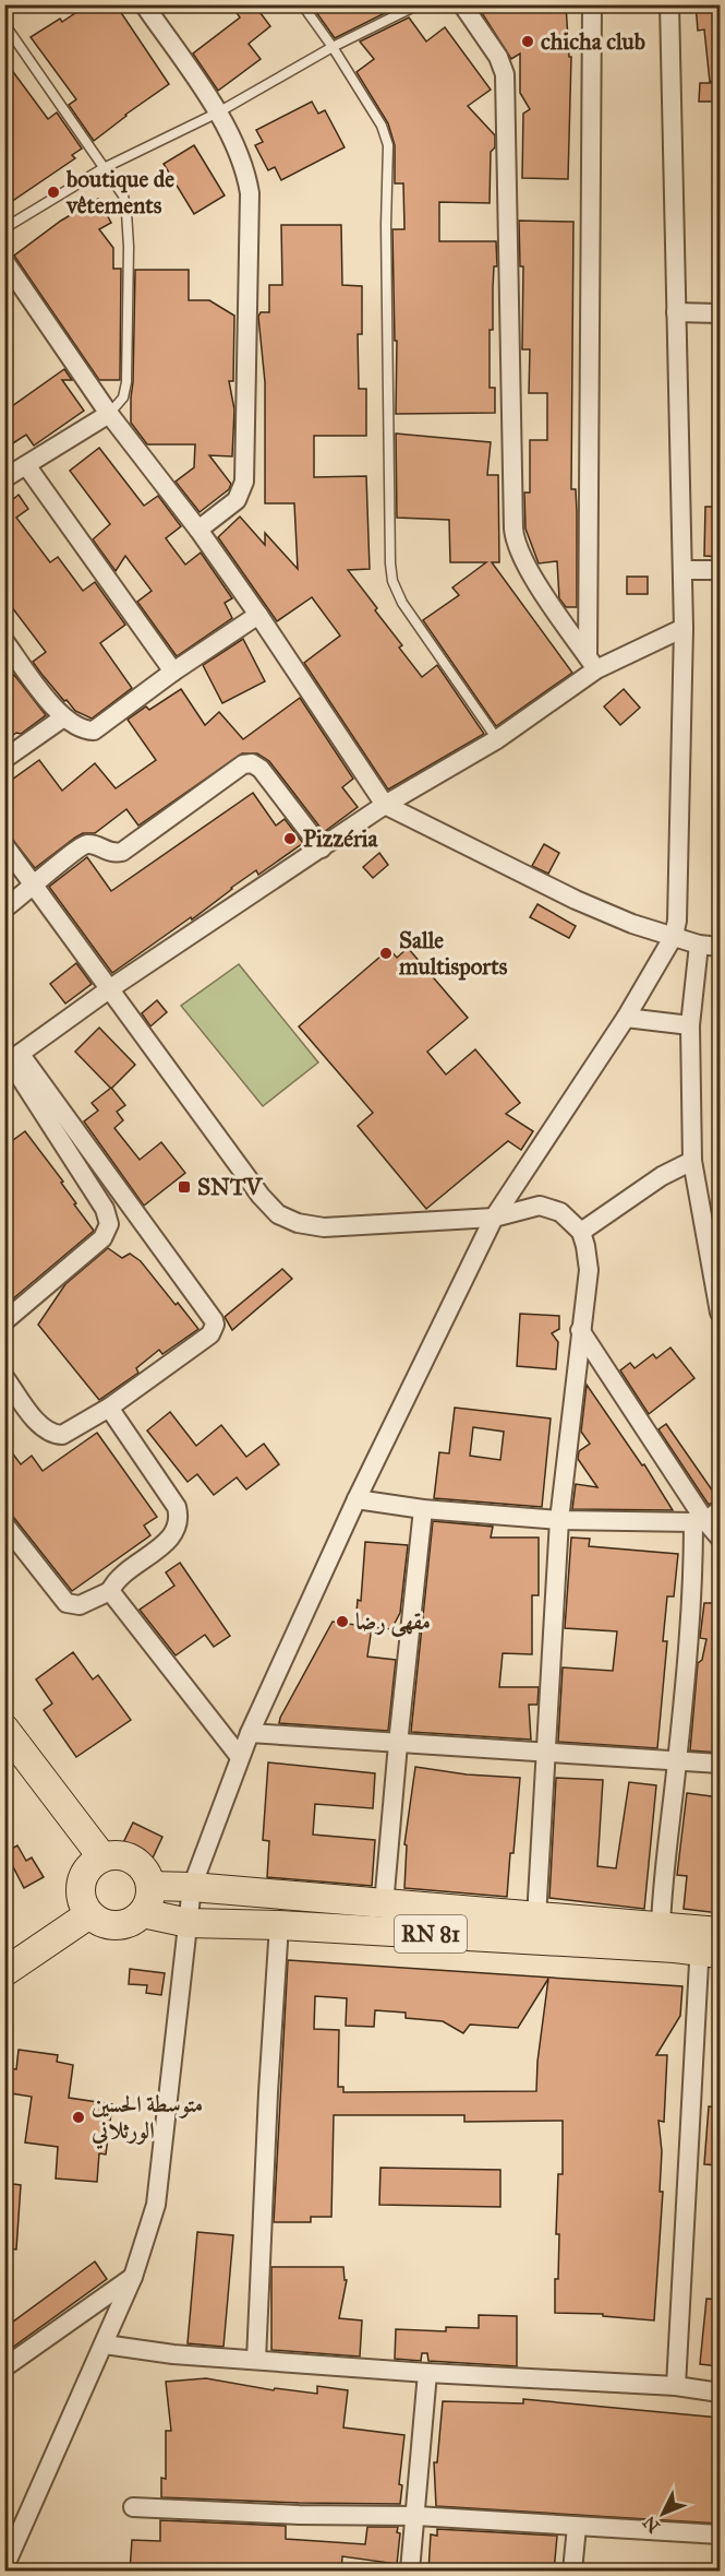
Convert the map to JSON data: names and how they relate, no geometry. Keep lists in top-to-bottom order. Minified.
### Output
{"streets":{"main road":["RN 81"]},"places":{"other":["chicha club","boutique de vêtements","Pizzéria","Salle multisports","مقهى رضا","متوسطة الحسين الورثلاني"],"transit":["SNTV"]},"north":"bottom left"}
